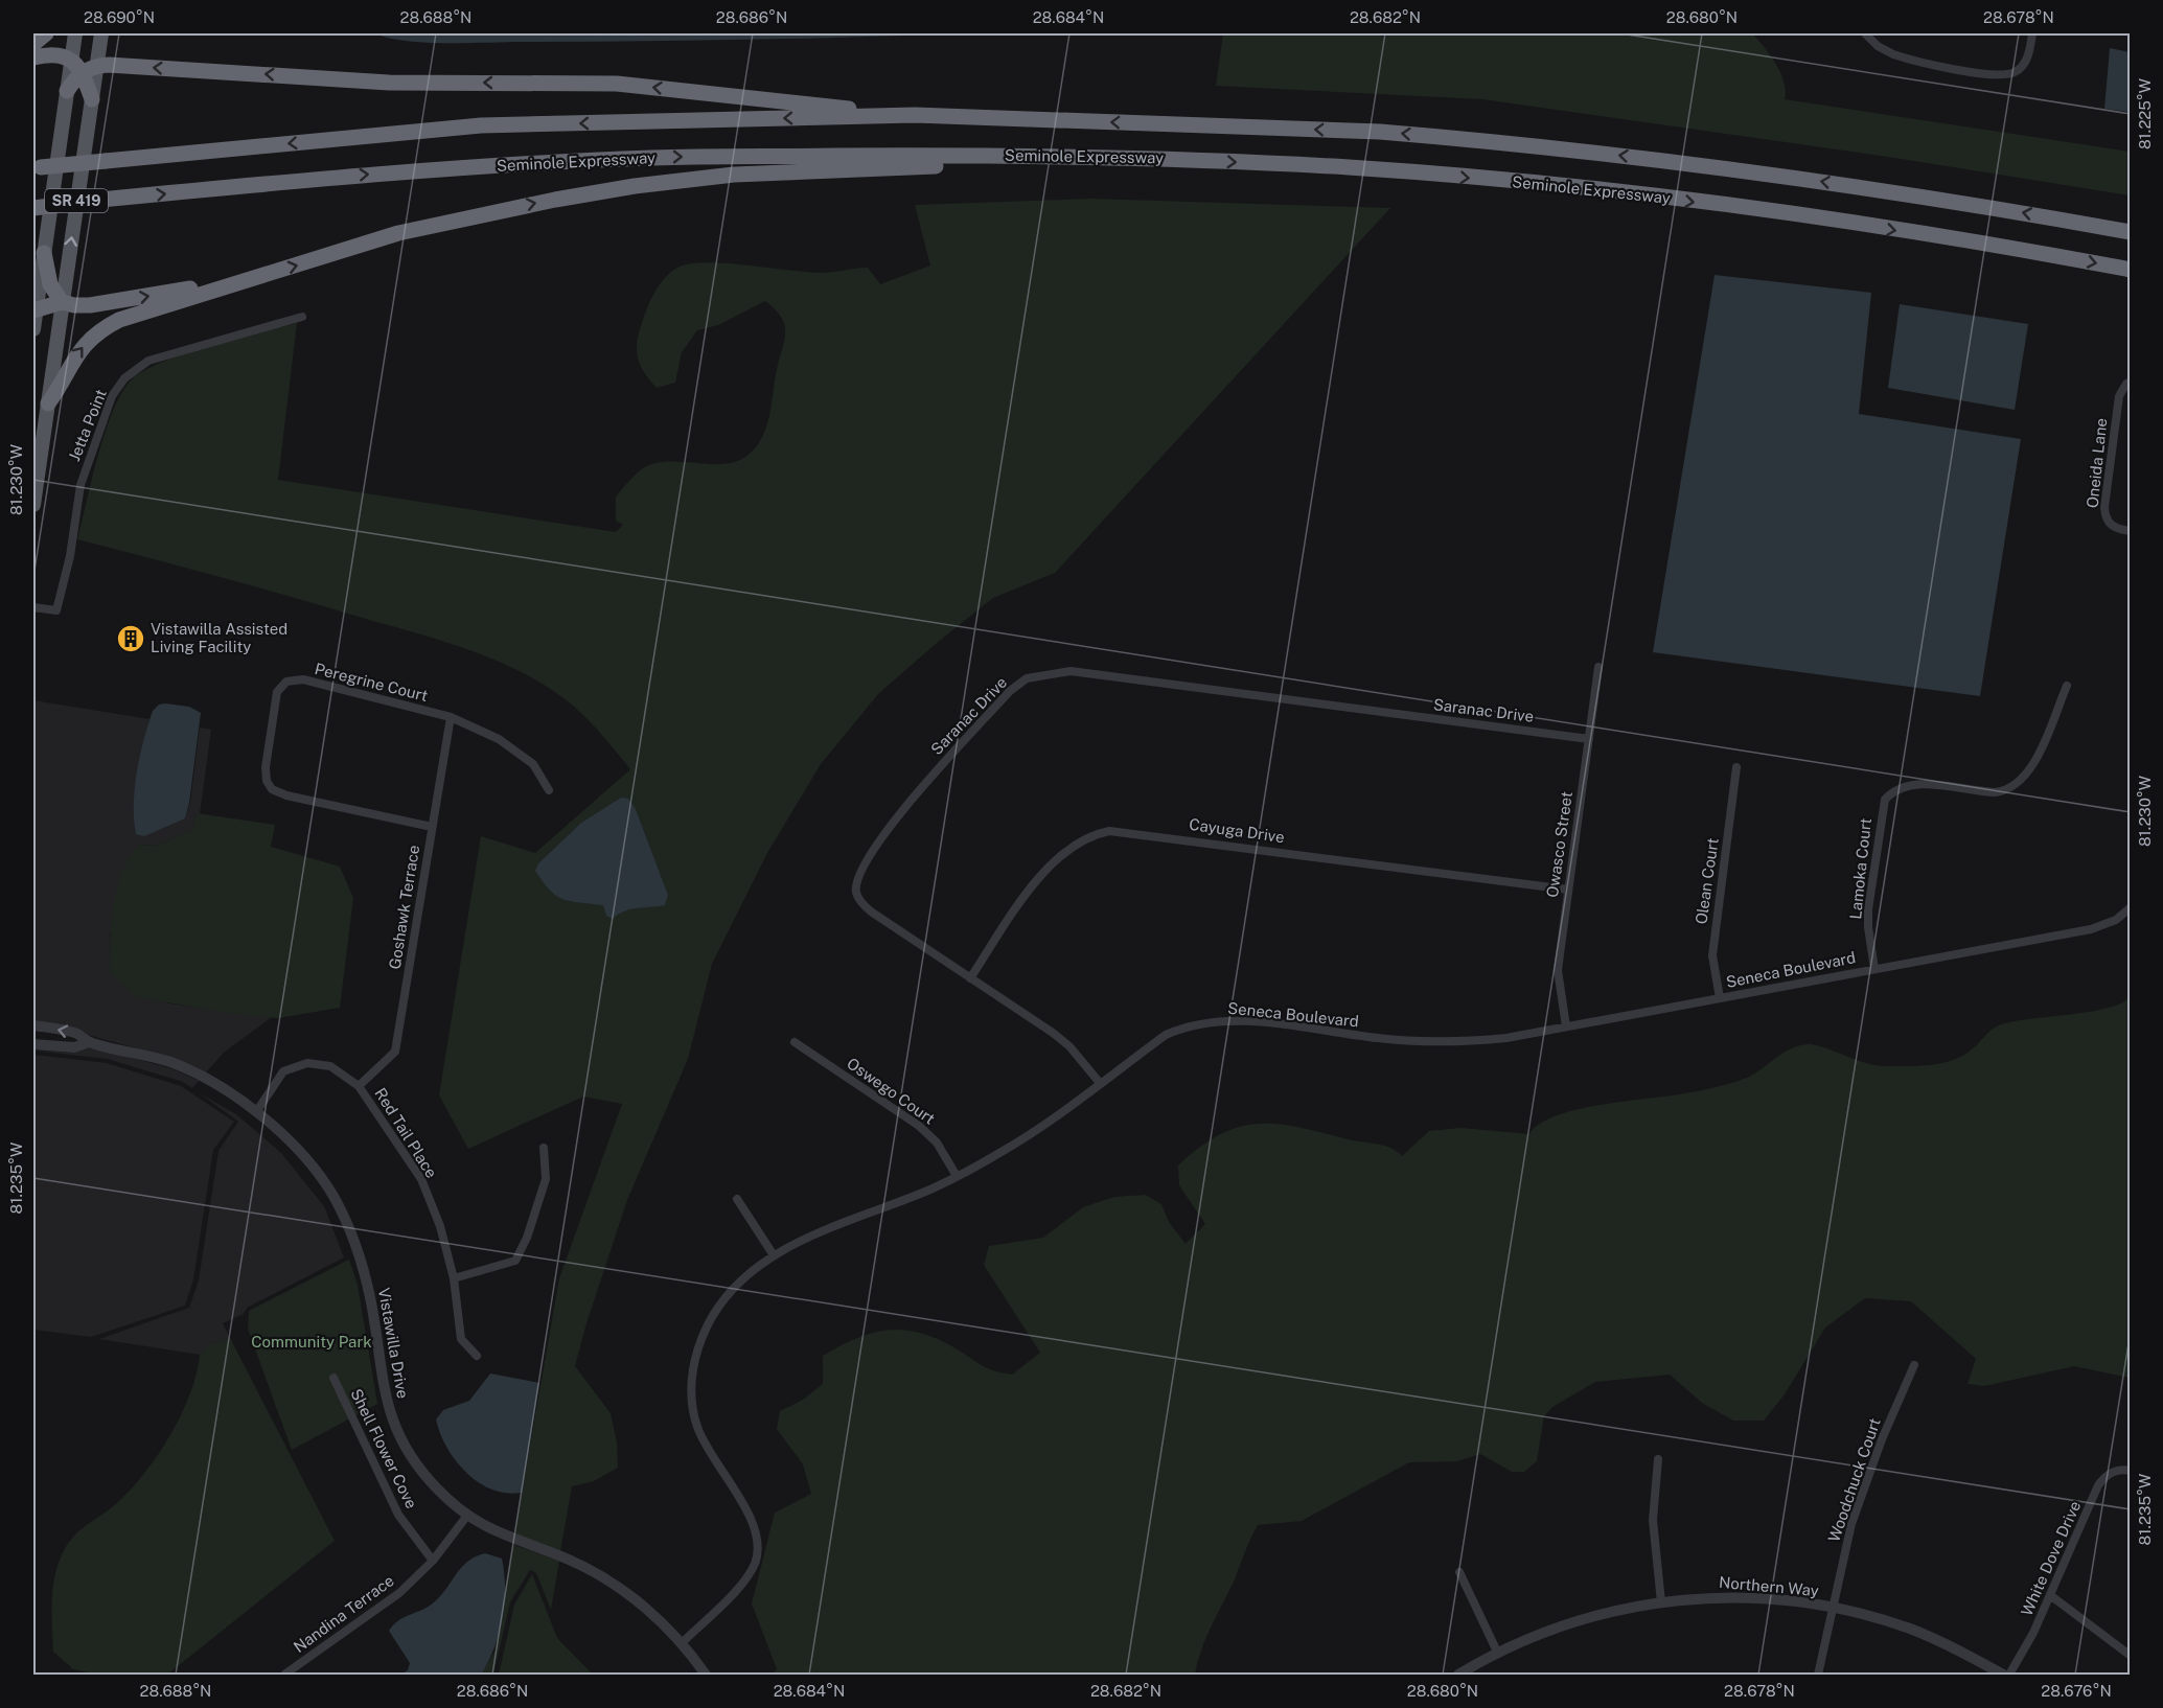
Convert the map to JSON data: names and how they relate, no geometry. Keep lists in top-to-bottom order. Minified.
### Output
{"streets":{"highway":["Seminole Expressway"],"main road":["SR 419"],"street":["Jetta Point","Oneida Lane","Peregrine Court","Saranac Drive","Cayuga Drive","Owasco Street","Lamoka Court","Olean Court","Goshawk Terrace","Seneca Boulevard","Oswego Court","Red Tail Place","Vistawilla Drive","Shell Flower Cove","Woodchuck Court","White Dove Drive","Northern Way","Nandina Terrace"]},"crossings":[["Peregrine Court","Goshawk Terrace"],["Saranac Drive","Cayuga Drive"],["Saranac Drive","Owasco Street"],["Saranac Drive","Seneca Boulevard"],["Cayuga Drive","Owasco Street"],["Owasco Street","Seneca Boulevard"],["Lamoka Court","Seneca Boulevard"],["Olean Court","Seneca Boulevard"],["Goshawk Terrace","Red Tail Place"],["Seneca Boulevard","Oswego Court"],["Seneca Boulevard","Vistawilla Drive"],["Red Tail Place","Vistawilla Drive"],["Vistawilla Drive","Nandina Terrace"],["Shell Flower Cove","Nandina Terrace"],["Woodchuck Court","Northern Way"]],"parks":["Community Park"],"places":{"building":["Vistawilla Assisted Living Facility"]},"coordinates":["28.690°N","28.688°N","28.686°N","28.684°N","28.682°N","28.680°N","28.678°N","81.225°W","81.230°W","81.235°W","28.676°N"]}
